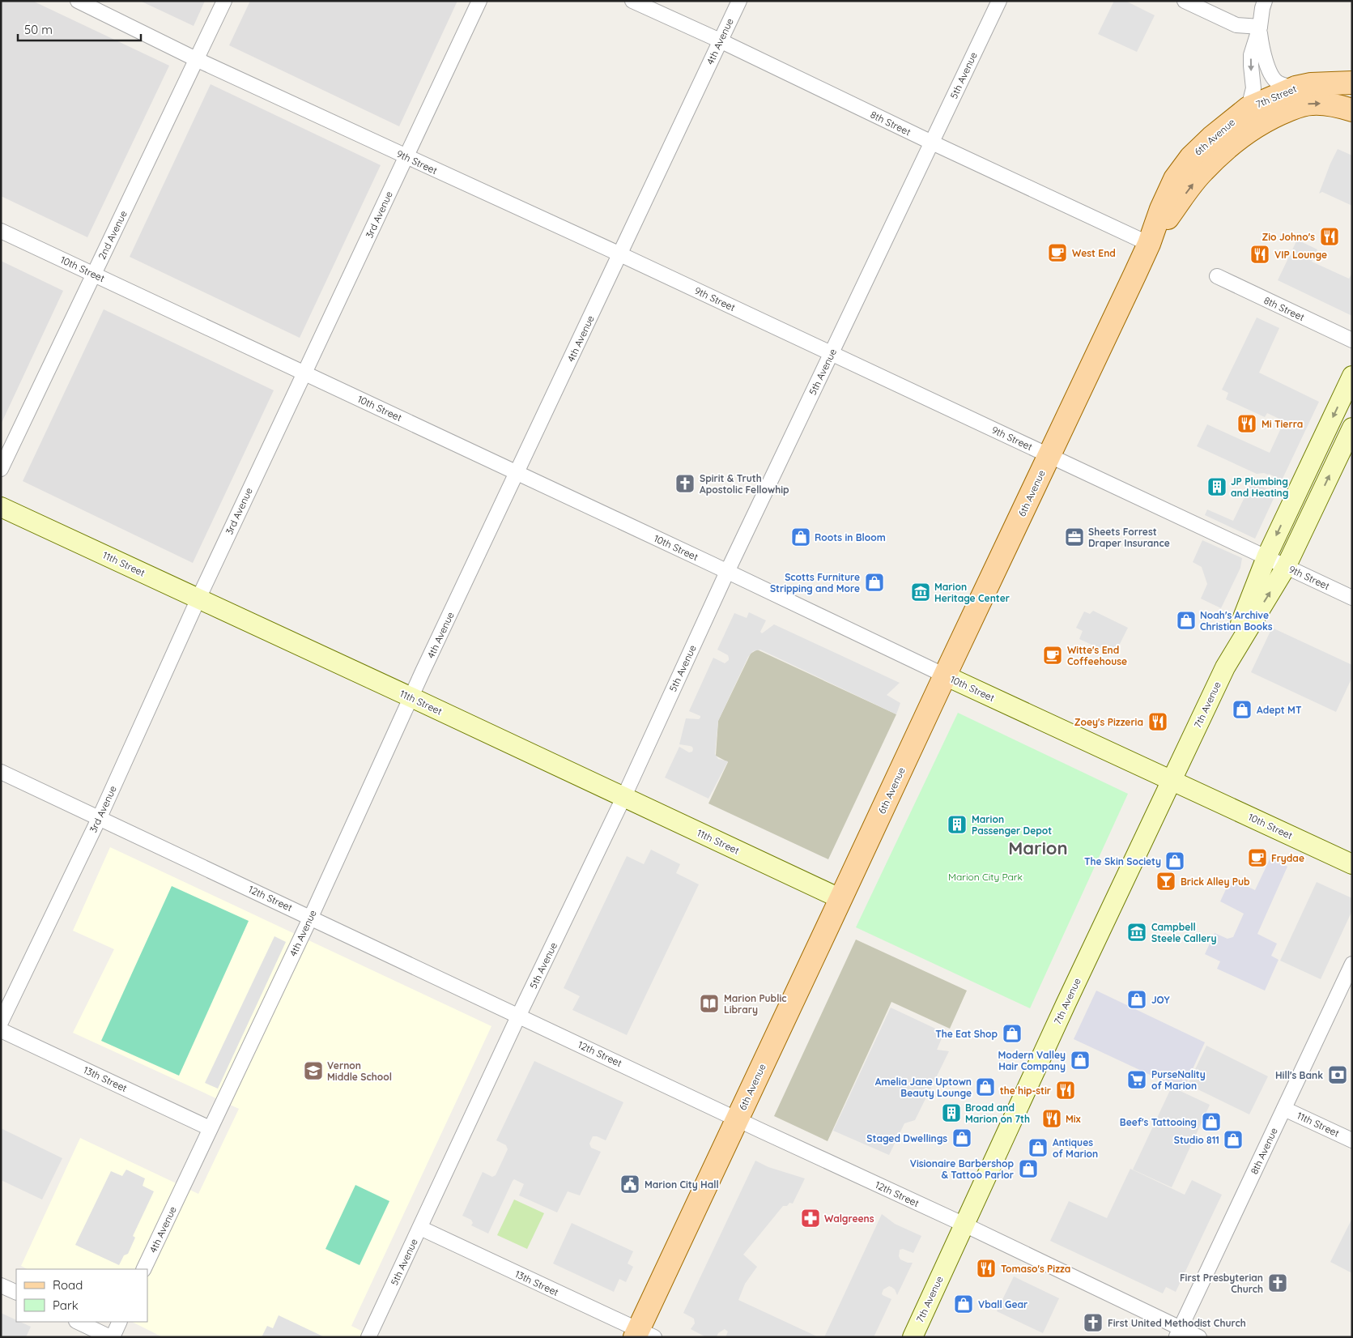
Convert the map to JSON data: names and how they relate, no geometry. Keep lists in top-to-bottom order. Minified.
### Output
{"streets":{"main road":["7th Street","6th Avenue"],"street":["4th Avenue","5th Avenue","8th Street","9th Street","3rd Avenue","2nd Avenue","10th Street","11th Street","7th Avenue","12th Street","13th Street","8th Avenue"]},"crossings":[["4th Avenue","8th Street"],["4th Avenue","9th Street"],["4th Avenue","10th Street"],["4th Avenue","11th Street"],["4th Avenue","12th Street"],["4th Avenue","13th Street"],["5th Avenue","8th Street"],["5th Avenue","9th Street"],["5th Avenue","10th Street"],["5th Avenue","11th Street"],["5th Avenue","12th Street"],["5th Avenue","13th Street"],["7th Street","6th Avenue"],["8th Street","6th Avenue"],["6th Avenue","9th Street"],["6th Avenue","10th Street"],["6th Avenue","11th Street"],["6th Avenue","12th Street"],["6th Avenue","13th Street"],["9th Street","3rd Avenue"],["9th Street","2nd Avenue"],["9th Street","7th Avenue"],["3rd Avenue","10th Street"],["3rd Avenue","11th Street"],["3rd Avenue","12th Street"],["2nd Avenue","10th Street"],["10th Street","7th Avenue"],["11th Street","8th Avenue"],["7th Avenue","12th Street"],["12th Street","8th Avenue"]],"districts":["Marion"],"parks":["Marion City Park"],"places":{"restaurant":["Zio Johno's","VIP Lounge","Mi Tierra","Zoey's Pizzeria","the hip-stir","Mix","Tomaso's Pizza"],"cafe":["West End","Witte's End Coffeehouse","Frydae"],"church":["Spirit & Truth Apostolic Fellowhip","First Presbyterian Church","First United Methodist Church"],"building":["JP Plumbing and Heating","Marion Passenger Depot","Broad and Marion on 7th"],"shop":["Roots in Bloom","Scotts Furniture Stripping and More","Noah's Archive Christian Books","Adept MT","The Skin Society","JOY","The Eat Shop","Modern Valley Hair Company","Amelia Jane Uptown Beauty Lounge","Beef's Tattooing","Staged Dwellings","Studio 811","Antiques of Marion","Visionaire Barbershop & Tattoo Parlor","Vball Gear"],"office":["Sheets Forrest Draper Insurance"],"museum":["Marion Heritage Center","Campbell Steele Callery"],"bar":["Brick Alley Pub"],"library":["Marion Public Library"],"school or university":["Vernon Middle School"],"bank":["Hill's Bank"],"supermarket":["PurseNality of Marion"],"public building":["Marion City Hall"],"pharmacy":["Walgreens"]},"legend":["Road","Park"],"scale_bar":"50 m"}
